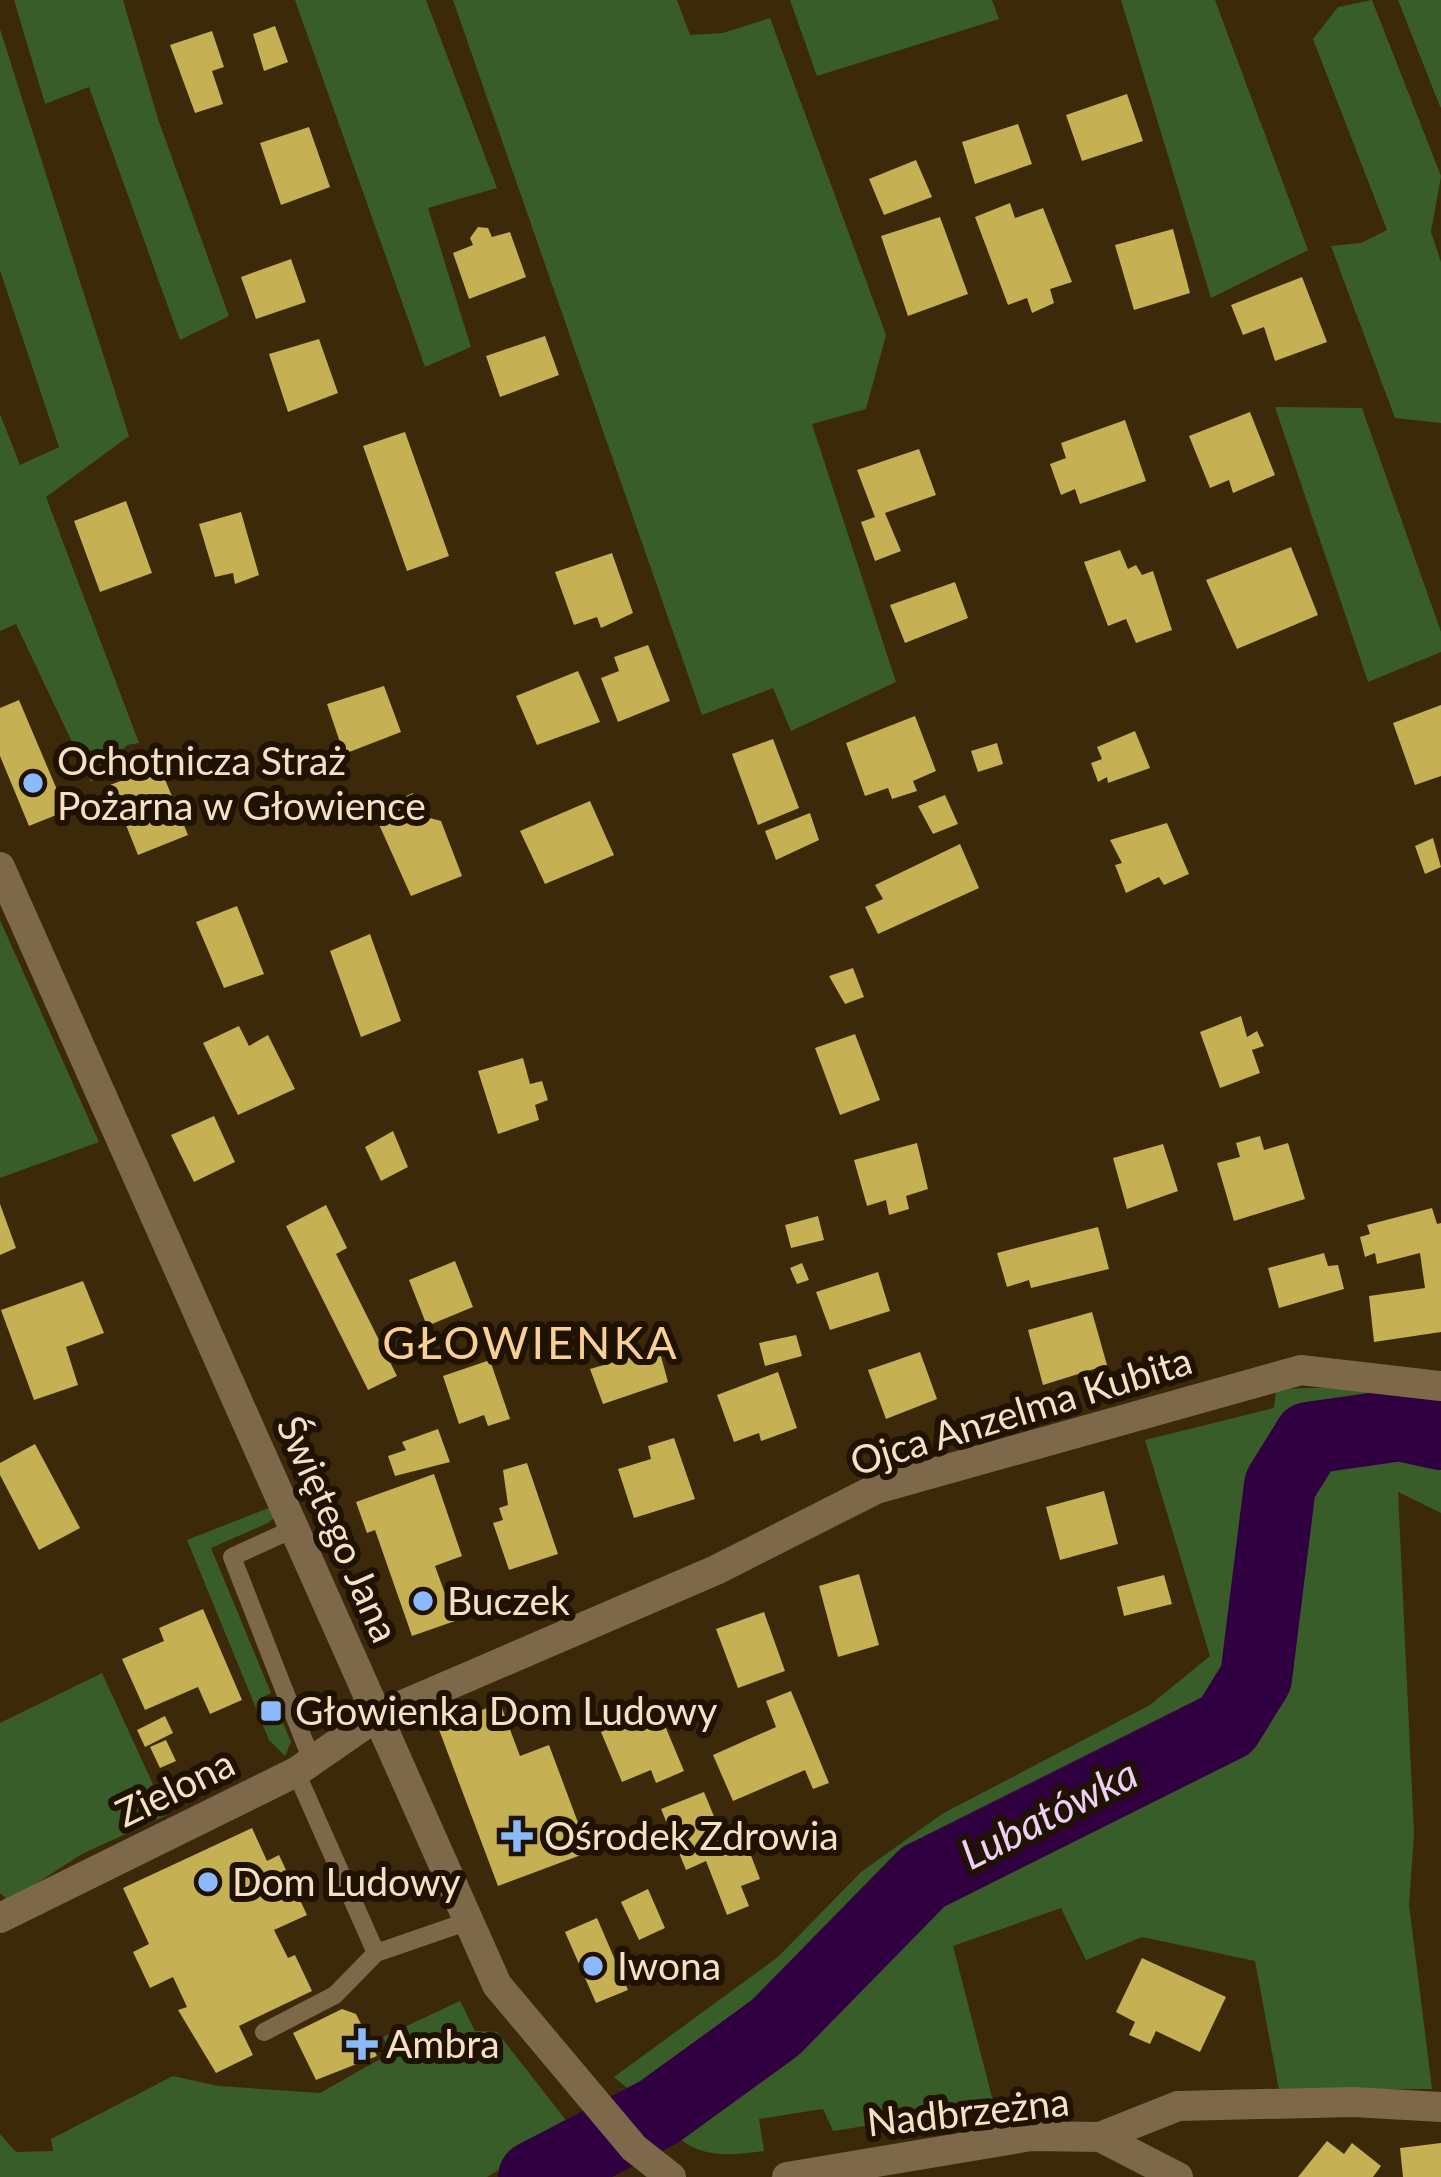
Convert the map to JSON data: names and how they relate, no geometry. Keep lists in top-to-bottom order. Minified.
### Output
{"streets":{"street":["Ojca Anzelma Kubita","Świętego Jana","Zielona","Nadbrzeżna"]},"crossings":[["Ojca Anzelma Kubita","Świętego Jana"],["Ojca Anzelma Kubita","Zielona"],["Świętego Jana","Zielona"]],"districts":["GŁOWIENKA"],"water":["Lubatówka"],"places":{"other":["Ochotnicza Straż Pożarna w Głowience","Buczek","Dom Ludowy","Iwona"],"transit":["Głowienka Dom Ludowy"],"health":["Ośrodek Zdrowia","Ambra"]}}
